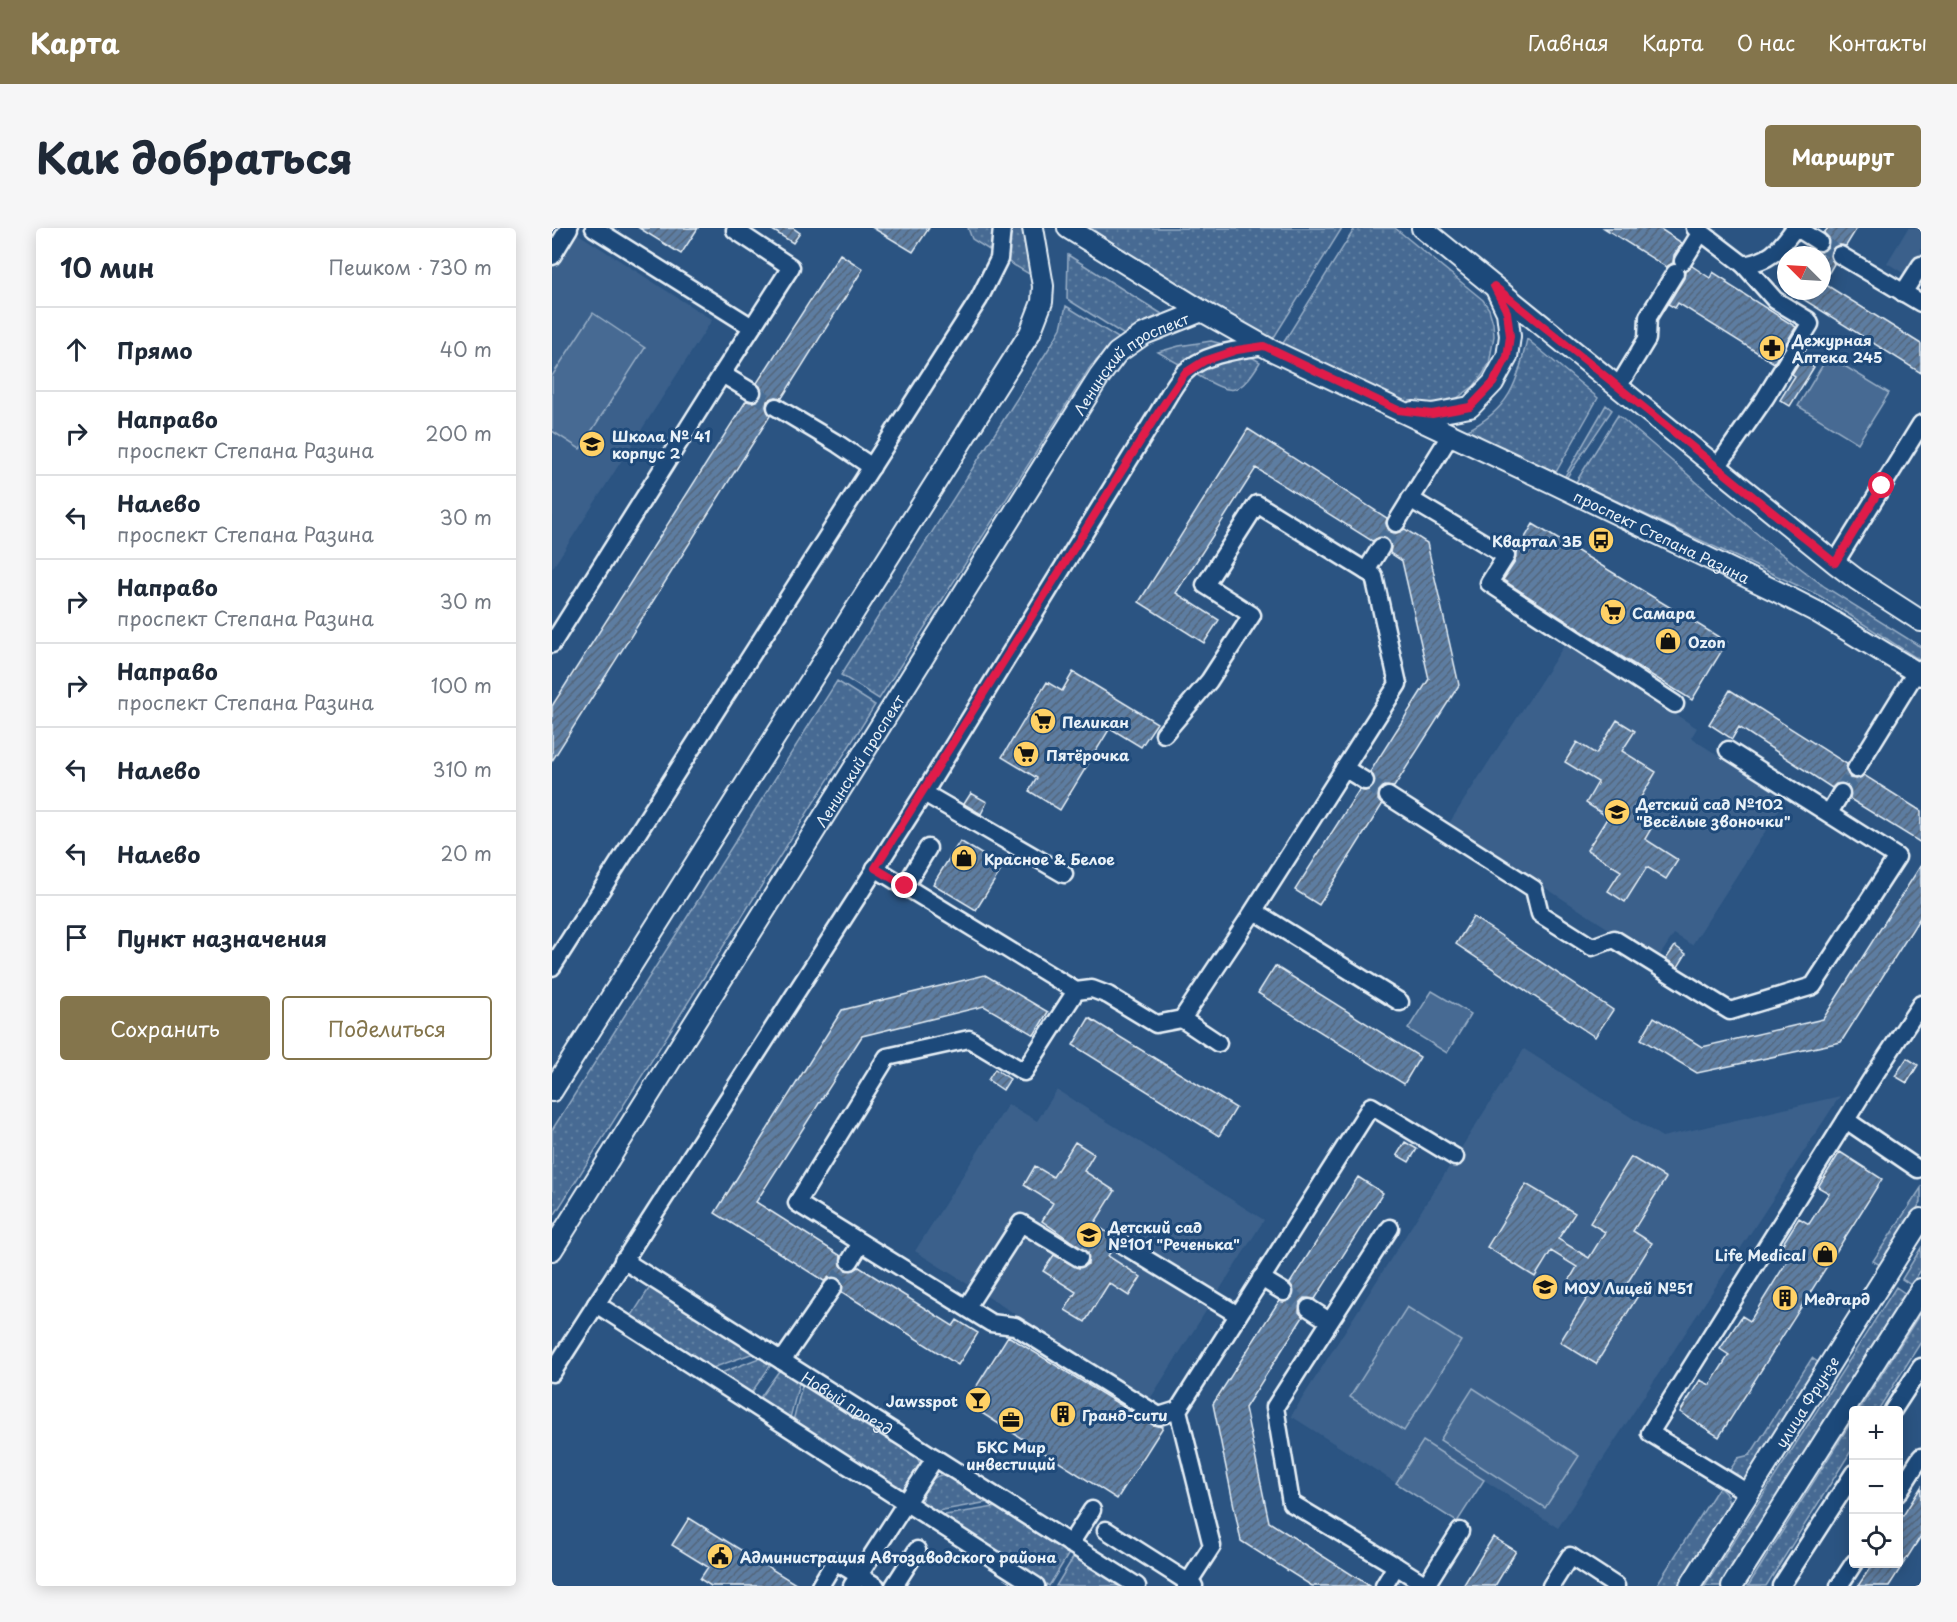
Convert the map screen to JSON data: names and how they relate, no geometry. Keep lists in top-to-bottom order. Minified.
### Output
{"streets":{"main road":["Ленинский проспект","проспект Степана Разина","улица Фрунзе"],"street":["Новый проезд"]},"crossings":[["Ленинский проспект","проспект Степана Разина"]],"places":{"pharmacy":["Дежурная Аптека 245"],"school or university":["Школа № 41 корпус 2","Детский сад №102 \"Весёлые звоночки\"","Детский сад №101 \"Реченька\"","МОУ Лицей №51"],"bus stop":["Квартал 3Б"],"supermarket":["Самара","Пеликан","Пятёрочка"],"shop":["Ozon","Красное & Белое","Life Medical"],"building":["Медгард","Гранд-сити"],"bar":["Jawsspot"],"office":["БКС Мир инвестиций"],"public building":["Администрация Автозаводского района"]},"north":"top left","page":{"header":"Карта","nav":["Главная","Карта","О нас","Контакты"],"title":"Как добраться","buttons":["Маршрут",["Сохранить","Поделиться"]],"heading":["10 мин","Пешком · 730 m"],"list":[["Прямо","40 m"],["Направо","проспект Степана Разина","200 m"],["Налево","проспект Степана Разина","30 m"],["Направо","проспект Степана Разина","30 m"],["Направо","проспект Степана Разина","100 m"],["Налево","310 m"],["Налево","20 m"],"Пункт назначения"],"map_buttons":["+","−"]}}
